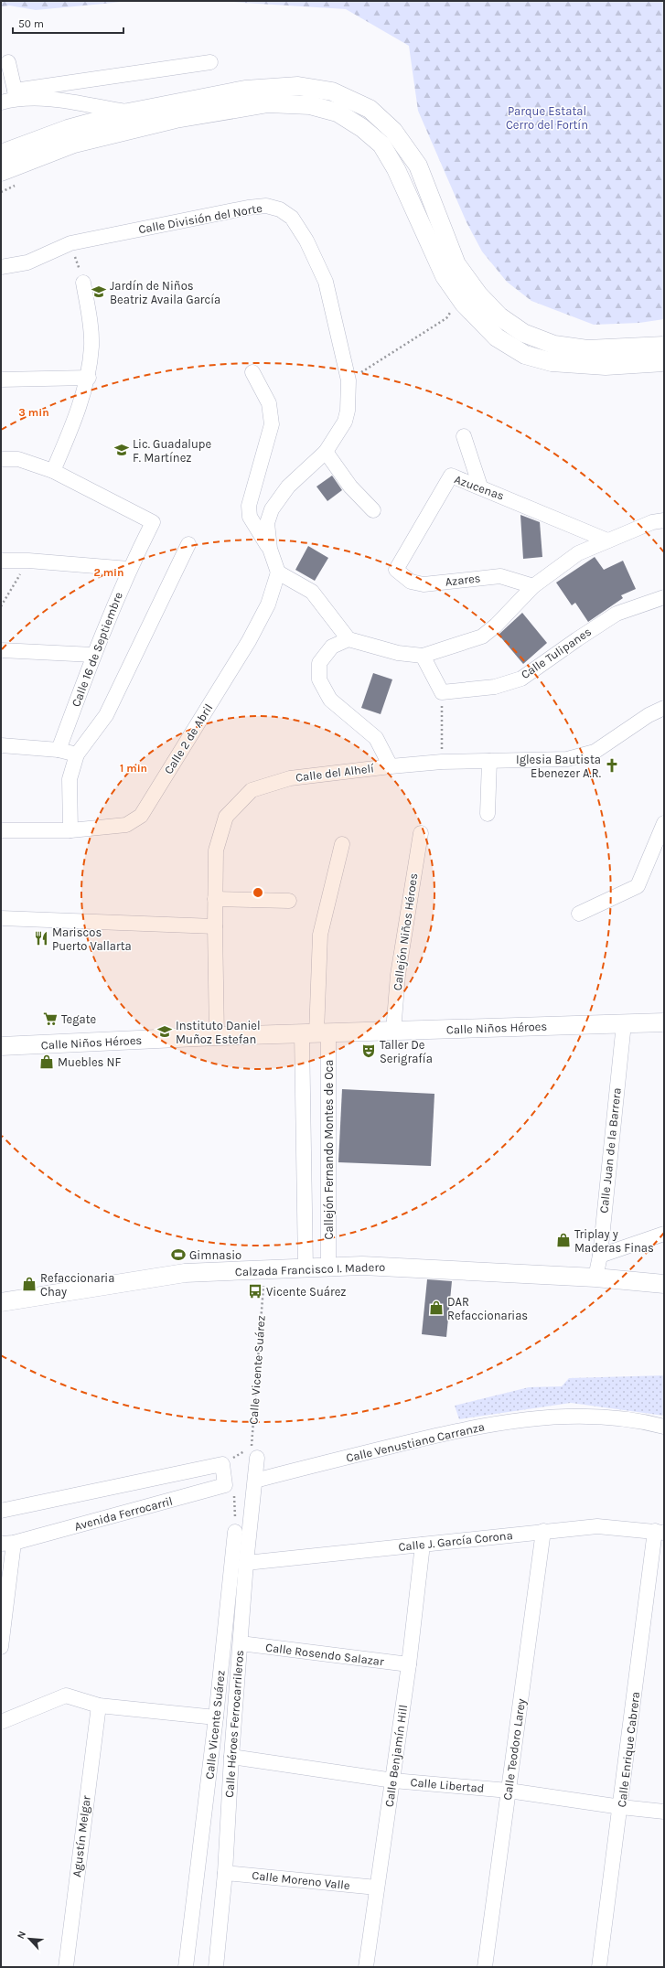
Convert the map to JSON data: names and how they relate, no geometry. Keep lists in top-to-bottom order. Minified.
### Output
{"streets":{"main road":["Calle Niños Héroes","Calzada Francisco I. Madero"],"street":["Calle División del Norte","Azucenas","Azares","Calle 16 de Septiembre","Calle Tulipanes","Calle 2 de Abril","Calle del Alhelí","Callejón Niños Héroes","Callejón Fernando Montes de Oca","Calle Juan de la Barrera","Calle Vicente Suárez","Calle Venustiano Carranza","Avenida Ferrocarril","Calle J. García Corona","Calle Rosendo Salazar","Calle Héroes Ferrocarrileros","Calle Teodoro Larey","Calle Enrique Cabrera","Calle Benjamín Hill","Calle Libertad","Agustín Melgar","Calle Moreno Valle"]},"crossings":[["Calle División del Norte","Calle 2 de Abril"],["Azucenas","Azares"],["Calle del Alhelí","Calle Niños Héroes"],["Callejón Niños Héroes","Calle Niños Héroes"],["Calle Niños Héroes","Callejón Fernando Montes de Oca"],["Calle Niños Héroes","Calle Juan de la Barrera"],["Callejón Fernando Montes de Oca","Calzada Francisco I. Madero"],["Calle Juan de la Barrera","Calzada Francisco I. Madero"],["Calzada Francisco I. Madero","Calle Vicente Suárez"],["Calle Vicente Suárez","Calle Héroes Ferrocarrileros"],["Calle Venustiano Carranza","Calle Héroes Ferrocarrileros"],["Calle J. García Corona","Calle Héroes Ferrocarrileros"],["Calle J. García Corona","Calle Teodoro Larey"],["Calle J. García Corona","Calle Enrique Cabrera"],["Calle J. García Corona","Calle Benjamín Hill"],["Calle Rosendo Salazar","Calle Héroes Ferrocarrileros"],["Calle Rosendo Salazar","Calle Benjamín Hill"],["Calle Héroes Ferrocarrileros","Calle Libertad"],["Calle Héroes Ferrocarrileros","Calle Moreno Valle"],["Calle Teodoro Larey","Calle Libertad"],["Calle Enrique Cabrera","Calle Libertad"],["Calle Benjamín Hill","Calle Libertad"],["Calle Benjamín Hill","Calle Moreno Valle"]],"parks":["Parque Estatal Cerro del Fortín"],"places":{"school or university":["Jardín de Niños Beatriz Availa García","Lic. Guadalupe F. Martínez","Instituto Daniel Muñoz Estefan"],"church":["Iglesia Bautista Ebenezer A.R."],"restaurant":["Mariscos Puerto Vallarta"],"supermarket":["Tegate"],"theatre":["Taller De Serigrafía"],"shop":["Muebles NF","Triplay y Maderas Finas","Refaccionaria Chay","DAR Refaccionarias"],"sports":["Gimnasio"],"bus stop":["Vicente Suárez"]},"scale_bar":"50 m","north":"top left","rings":["3 min","2 min","1 min"]}
